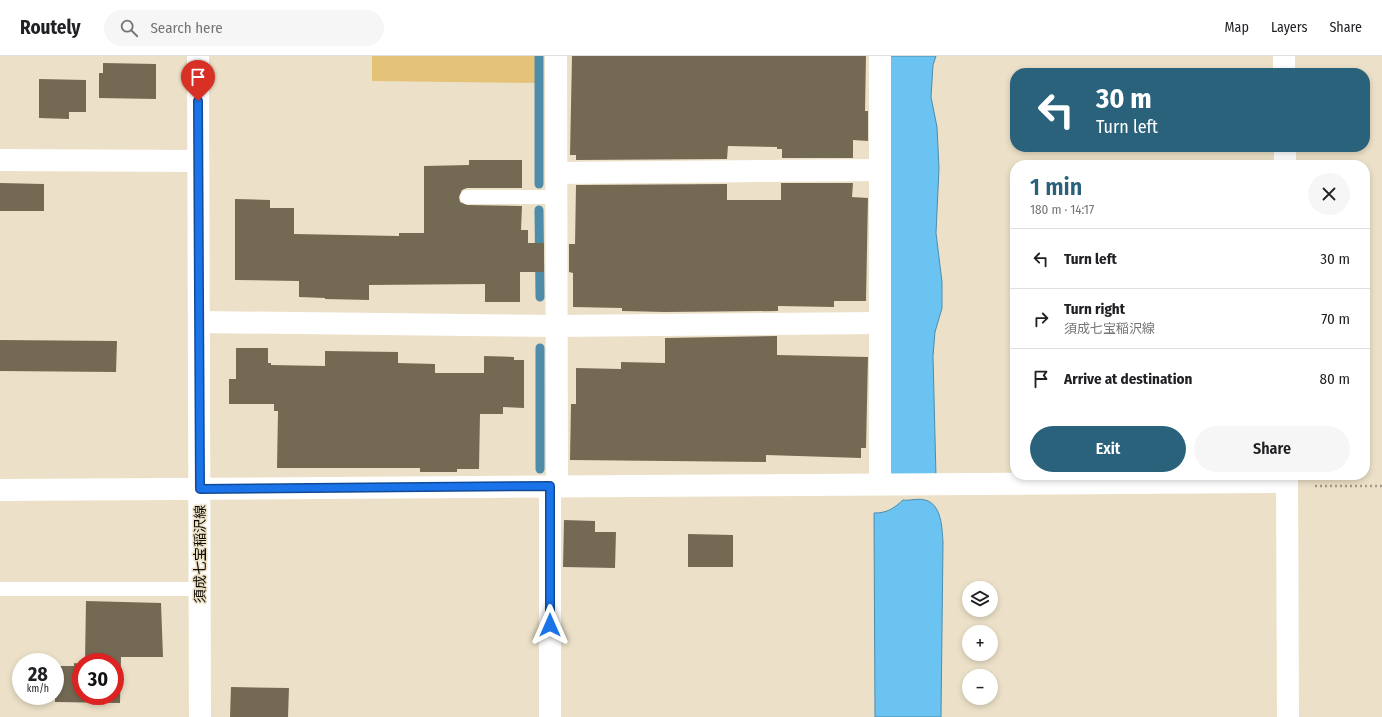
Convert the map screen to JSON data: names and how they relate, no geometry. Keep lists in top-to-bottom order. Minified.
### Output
{"streets":{"street":["須成七宝稲沢線"]},"page":{"header":"Routely","search":"Search here","nav":["Map","Layers","Share"],"turn":["30 m","Turn left"],"heading":["1 min","180 m · 14:17"],"list":[{"name":"Turn left","value":"30 m"},{"name":"Turn right","note":"須成七宝稲沢線","value":"70 m"},{"name":"Arrive at destination","value":"80 m"}],"buttons":["Exit","Share"],"map_buttons":["+","−"],"speed":"28 km/h","limit":"30"}}
